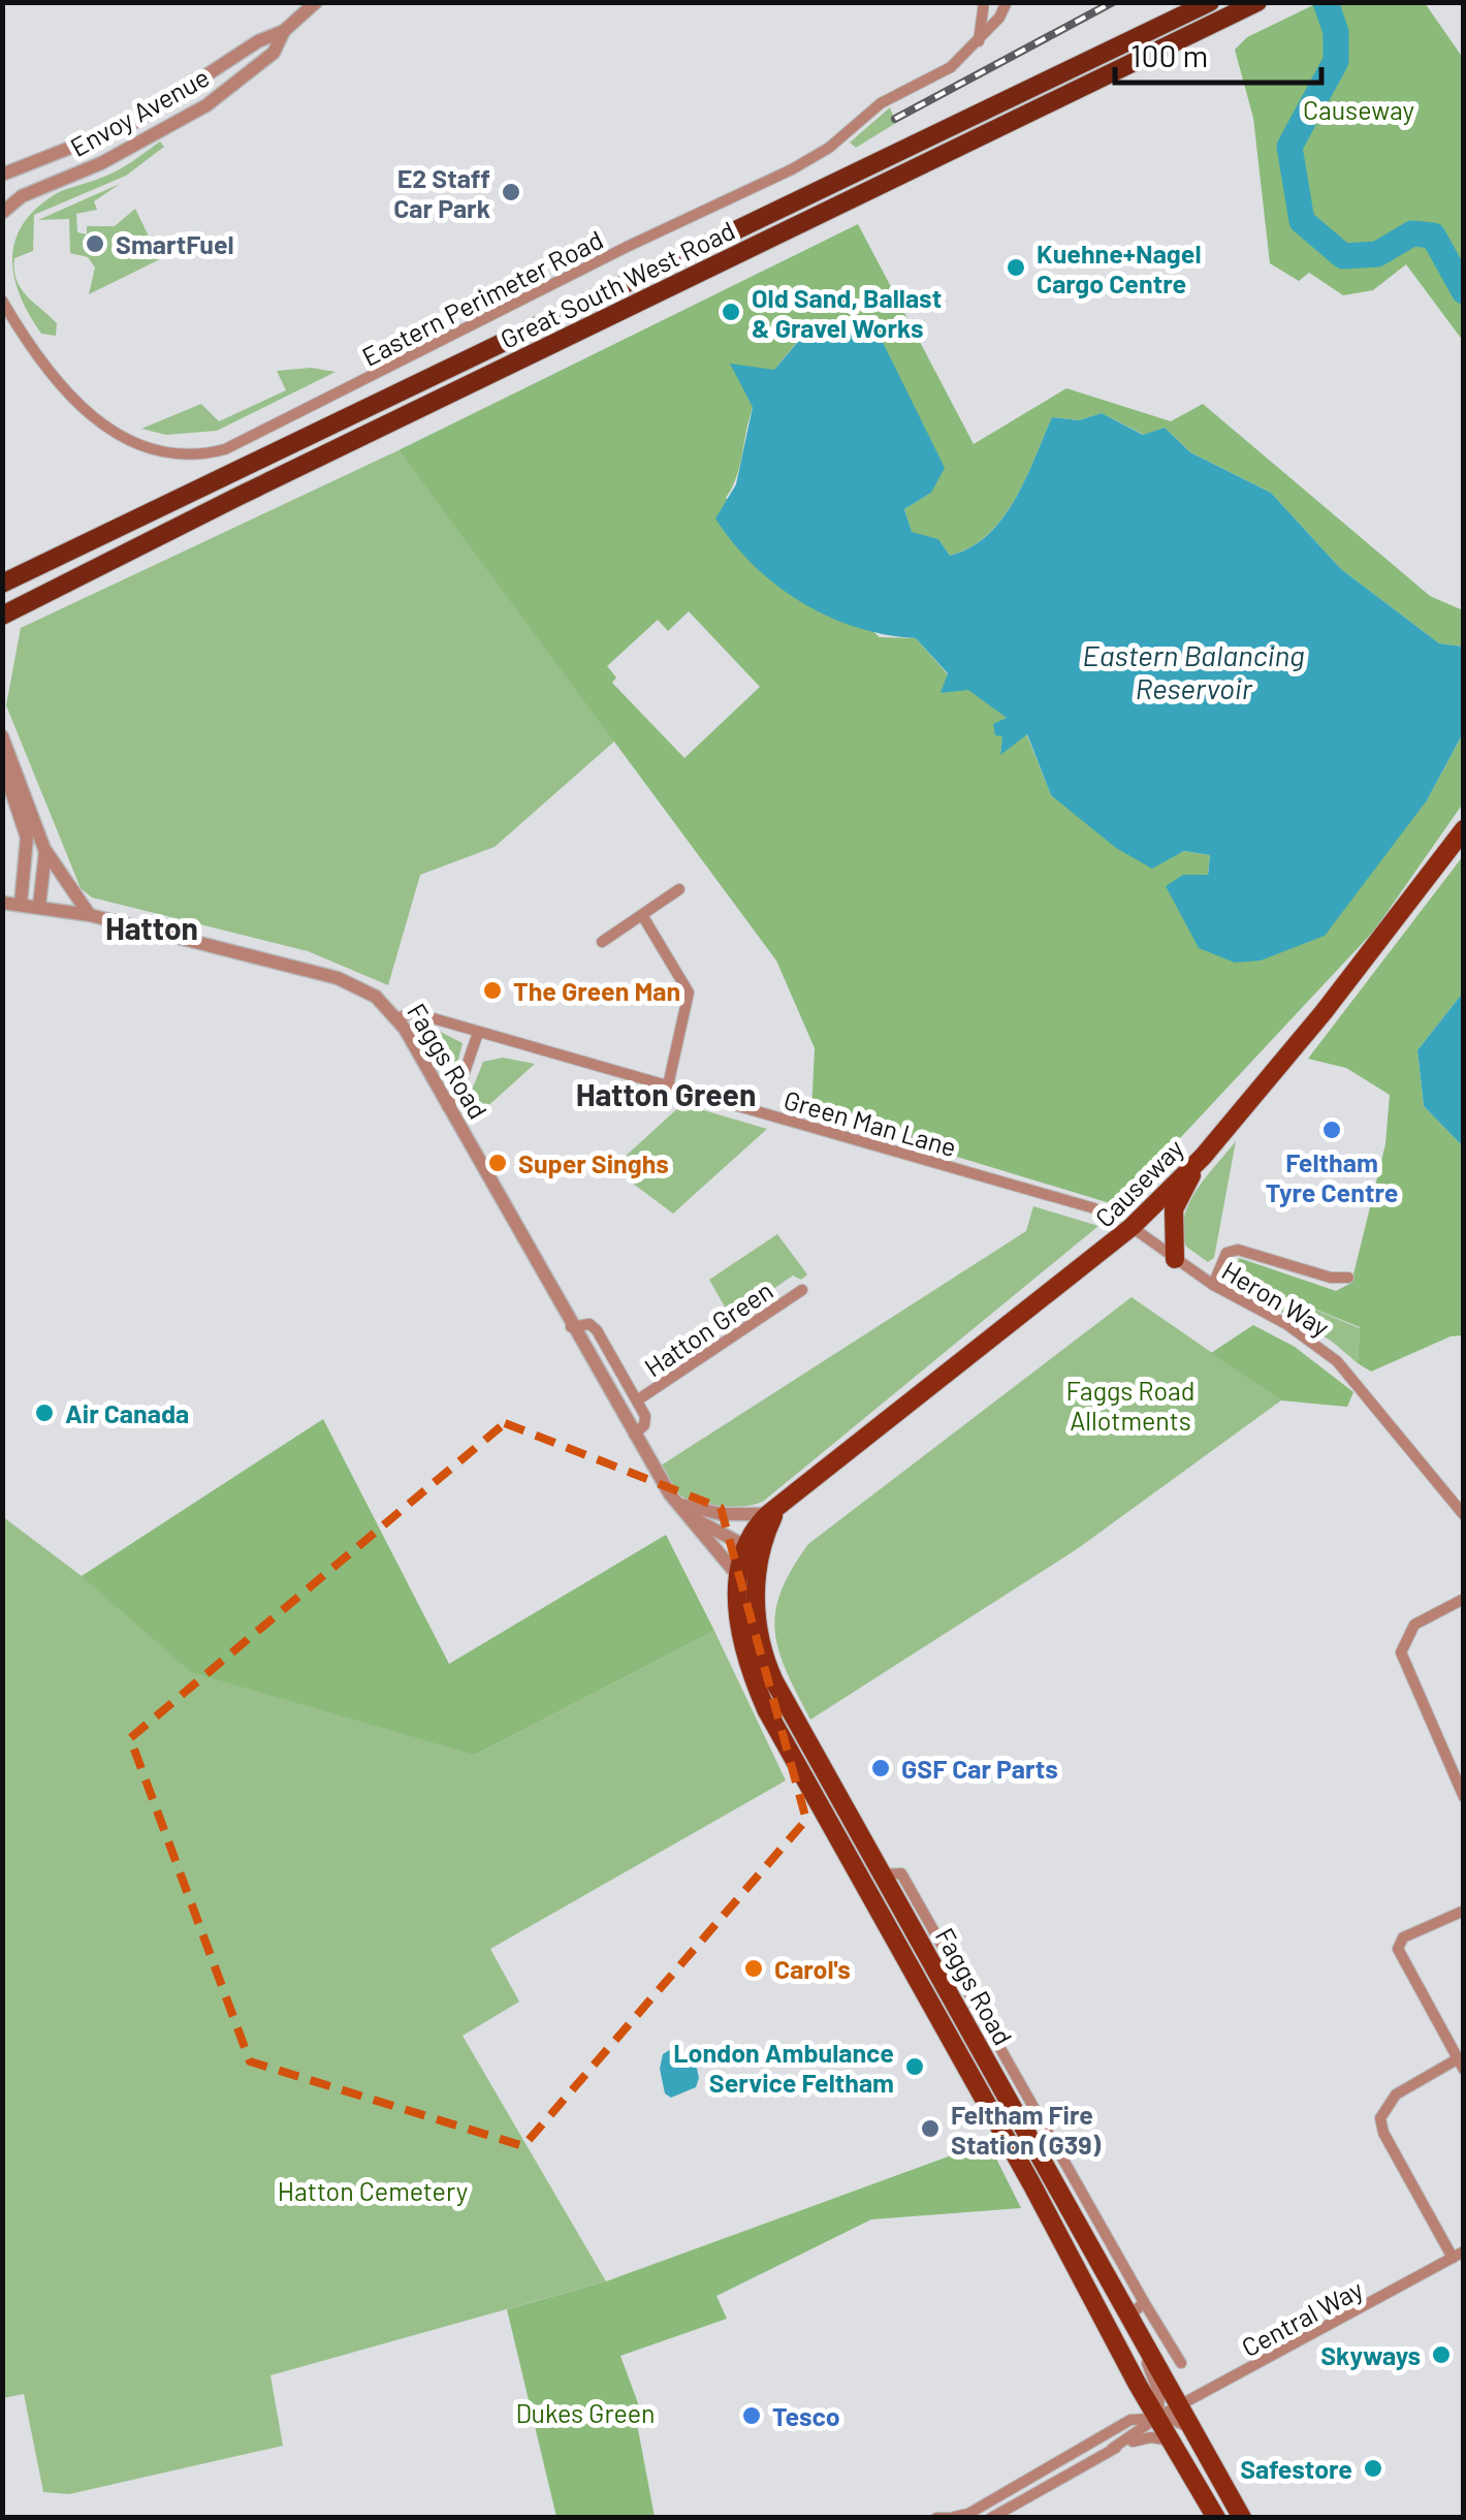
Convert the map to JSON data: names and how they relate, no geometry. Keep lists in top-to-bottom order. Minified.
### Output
{"streets":{"highway":["Great South West Road"],"main road":["Faggs Road","Causeway"],"street":["Envoy Avenue","Eastern Perimeter Road","Green Man Lane","Heron Way","Hatton Green","Central Way"]},"crossings":[["Faggs Road","Green Man Lane"],["Faggs Road","Causeway"],["Faggs Road","Hatton Green"],["Faggs Road","Central Way"],["Causeway","Heron Way"]],"districts":["Hatton","Hatton Green"],"water":["Eastern Balancing Reservoir"],"parks":["Causeway","Faggs Road Allotments","Hatton Cemetery","Dukes Green"],"places":["E2 Staff Car Park","SmartFuel","Kuehne+Nagel Cargo Centre","Old Sand, Ballast & Gravel Works","The Green Man","Feltham Tyre Centre","Super Singhs","Air Canada","GSF Car Parts","Carol's","London Ambulance Service Feltham","Feltham Fire Station (G39)","Skyways","Tesco","Safestore"],"scale_bar":"100 m"}
